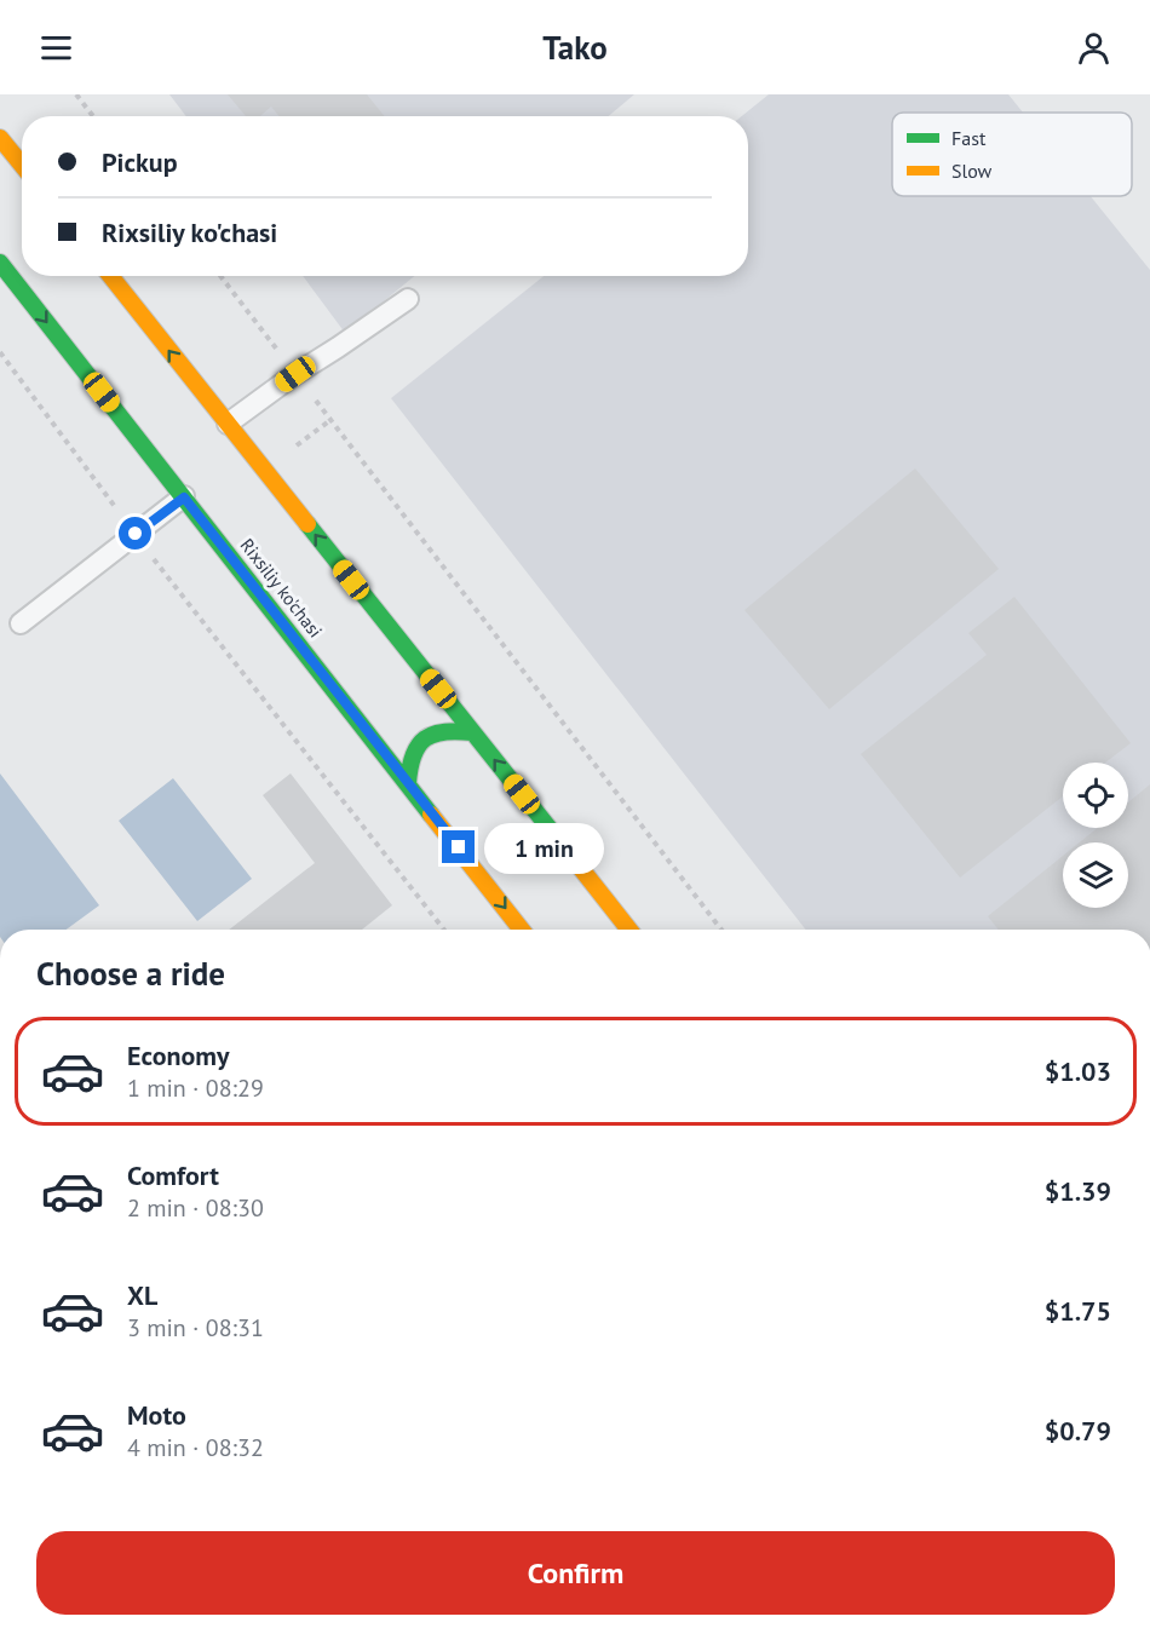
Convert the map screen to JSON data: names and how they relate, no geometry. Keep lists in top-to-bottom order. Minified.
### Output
{"streets":{"main road":["Rixsiliy ko'chasi"]},"legend":["Fast","Slow"],"page":{"header":"Tako","banner":["Pickup","Rixsiliy ko'chasi"],"bubble":"1 min","heading":"Choose a ride","list":[{"name":"Economy","note":"1 min · 08:29","value":"$1.03"},{"name":"Comfort","note":"2 min · 08:30","value":"$1.39"},{"name":"XL","note":"3 min · 08:31","value":"$1.75"},{"name":"Moto","note":"4 min · 08:32","value":"$0.79"}],"buttons":"Confirm"}}
